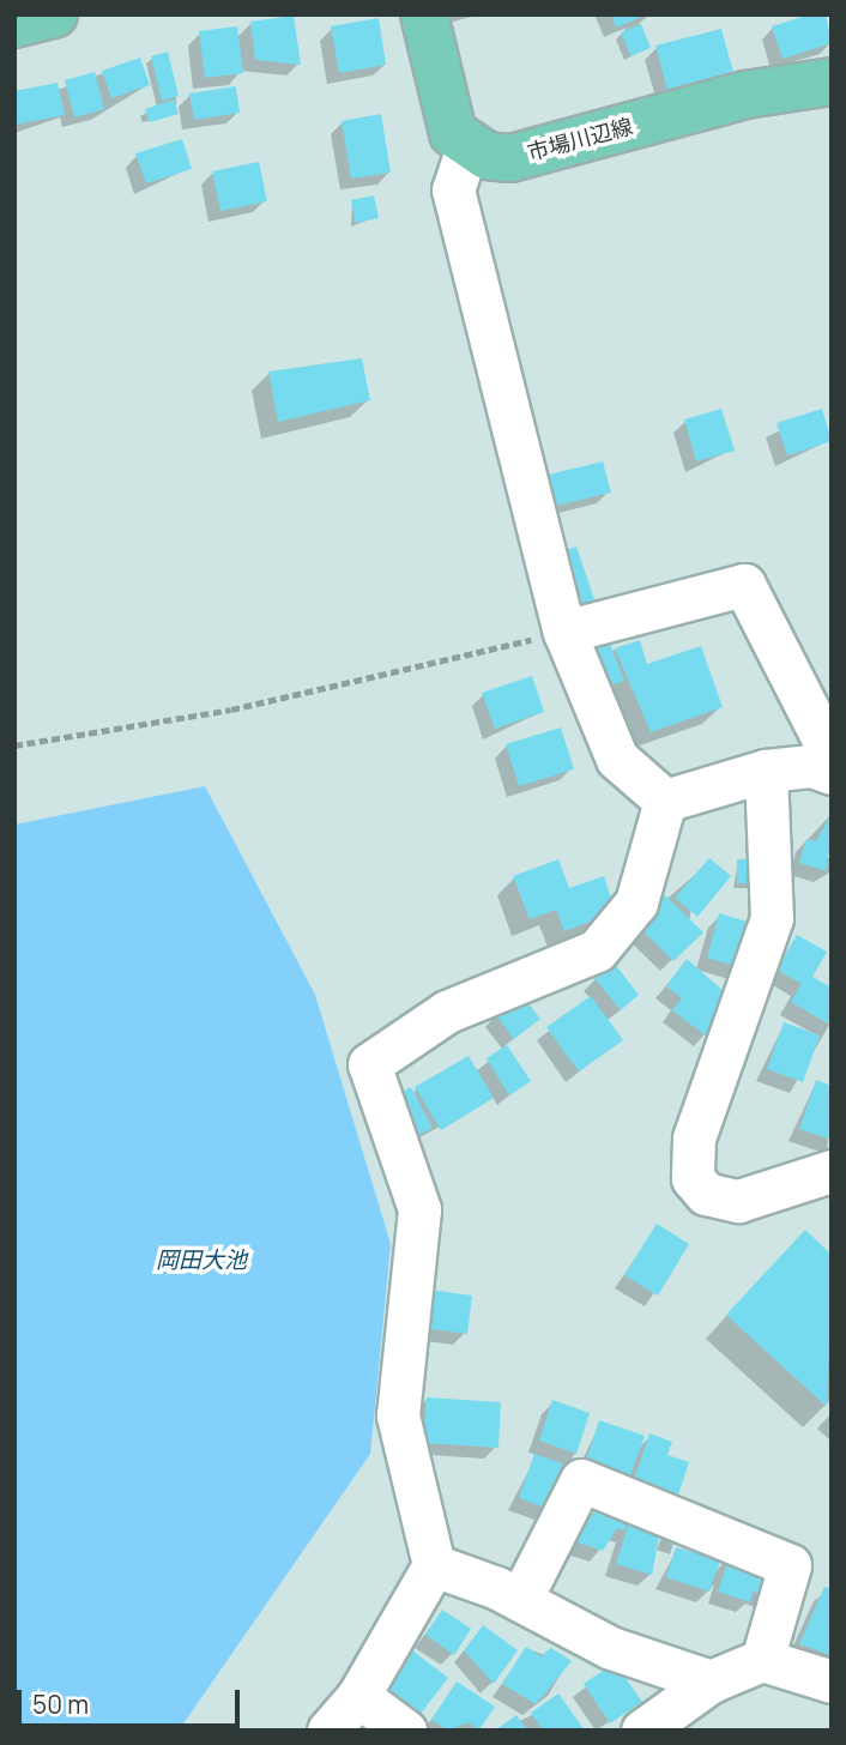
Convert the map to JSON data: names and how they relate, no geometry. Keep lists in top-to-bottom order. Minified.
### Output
{"streets":{"main road":["市場川辺線"]},"water":["岡田大池"],"scale_bar":"50 m"}
